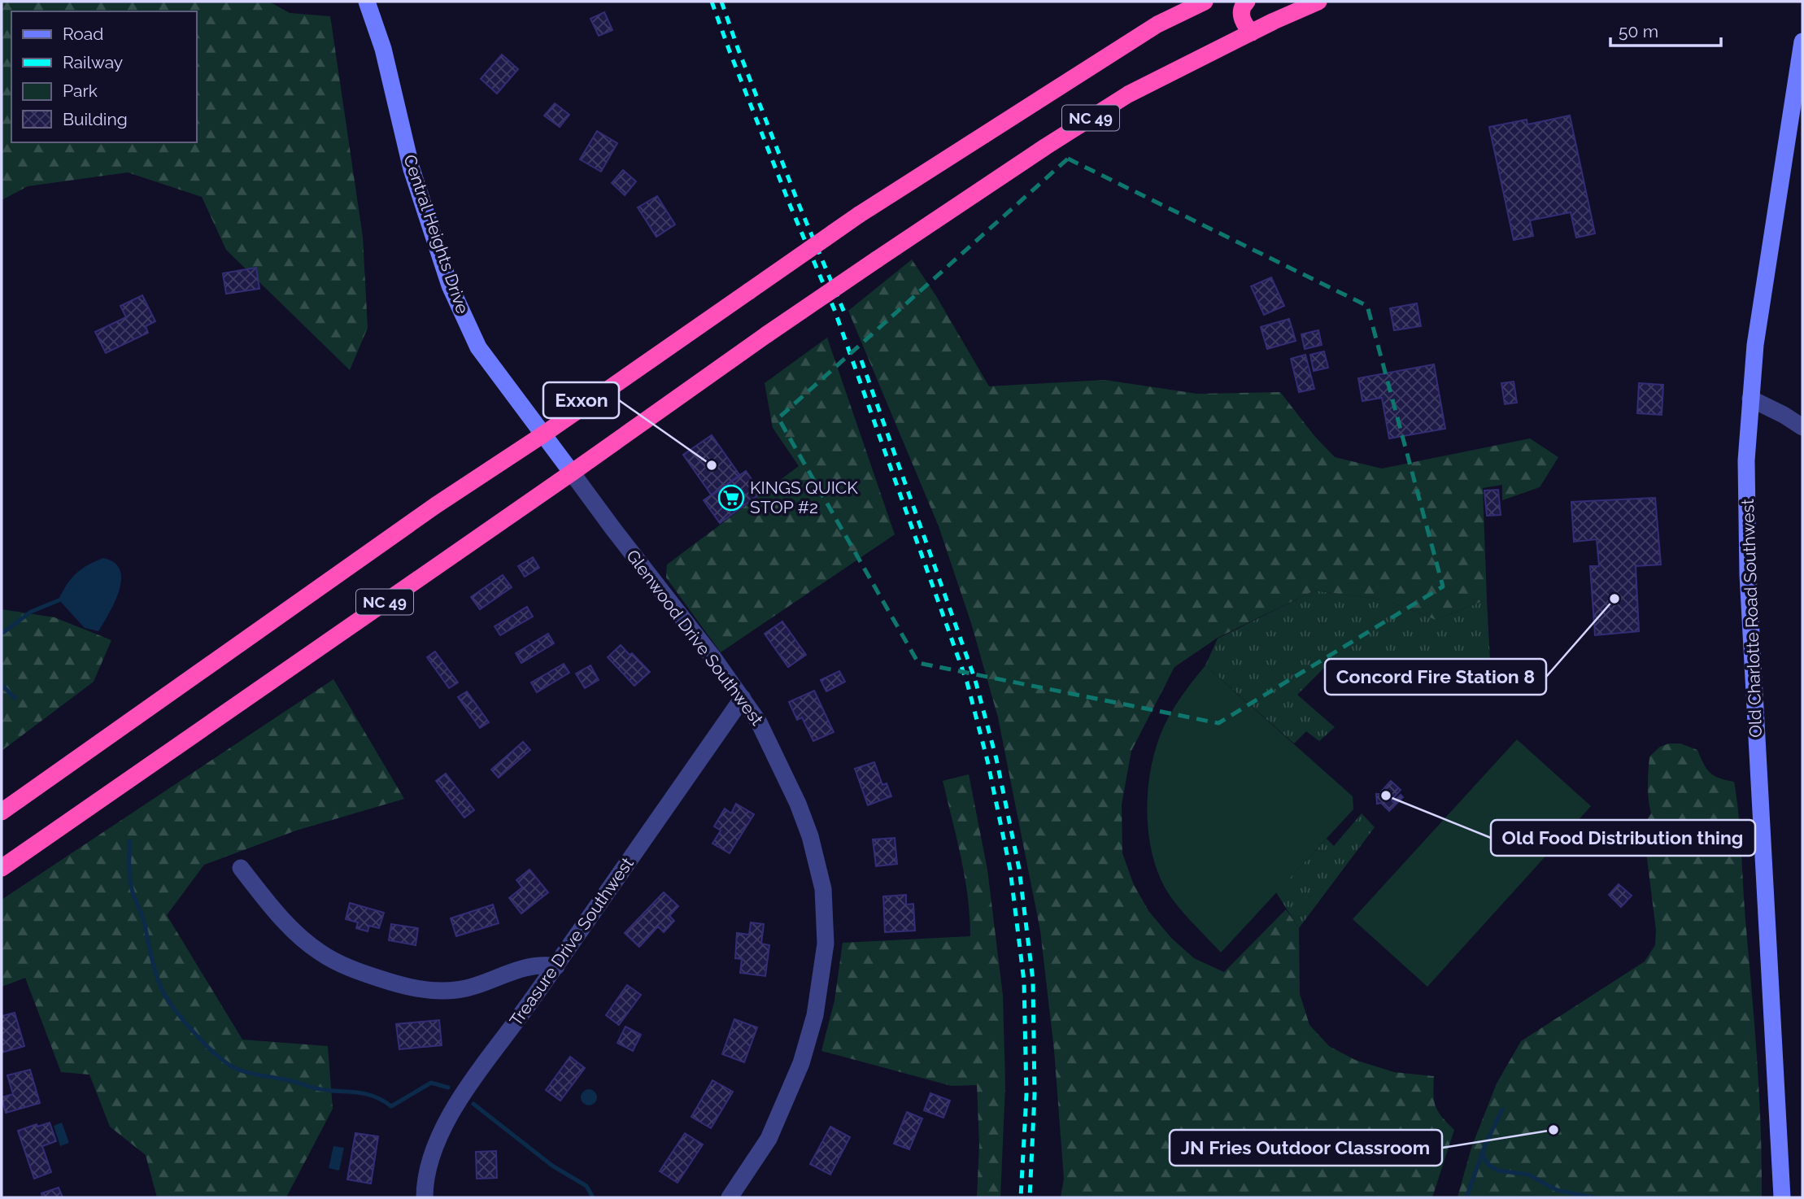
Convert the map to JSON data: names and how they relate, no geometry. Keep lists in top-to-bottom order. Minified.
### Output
{"streets":{"highway":["NC 49"],"main road":["Central Heights Drive","Old Charlotte Road Southwest"],"street":["Glenwood Drive Southwest","Treasure Drive Southwest"]},"crossings":[["NC 49","Central Heights Drive"],["NC 49","Glenwood Drive Southwest"],["Central Heights Drive","Glenwood Drive Southwest"],["Glenwood Drive Southwest","Treasure Drive Southwest"]],"places":{"other":["Exxon","Concord Fire Station 8","Old Food Distribution thing","JN Fries Outdoor Classroom"],"supermarket":["KINGS QUICK STOP #2"]},"legend":["Road","Railway","Park","Building"],"scale_bar":"50 m"}
